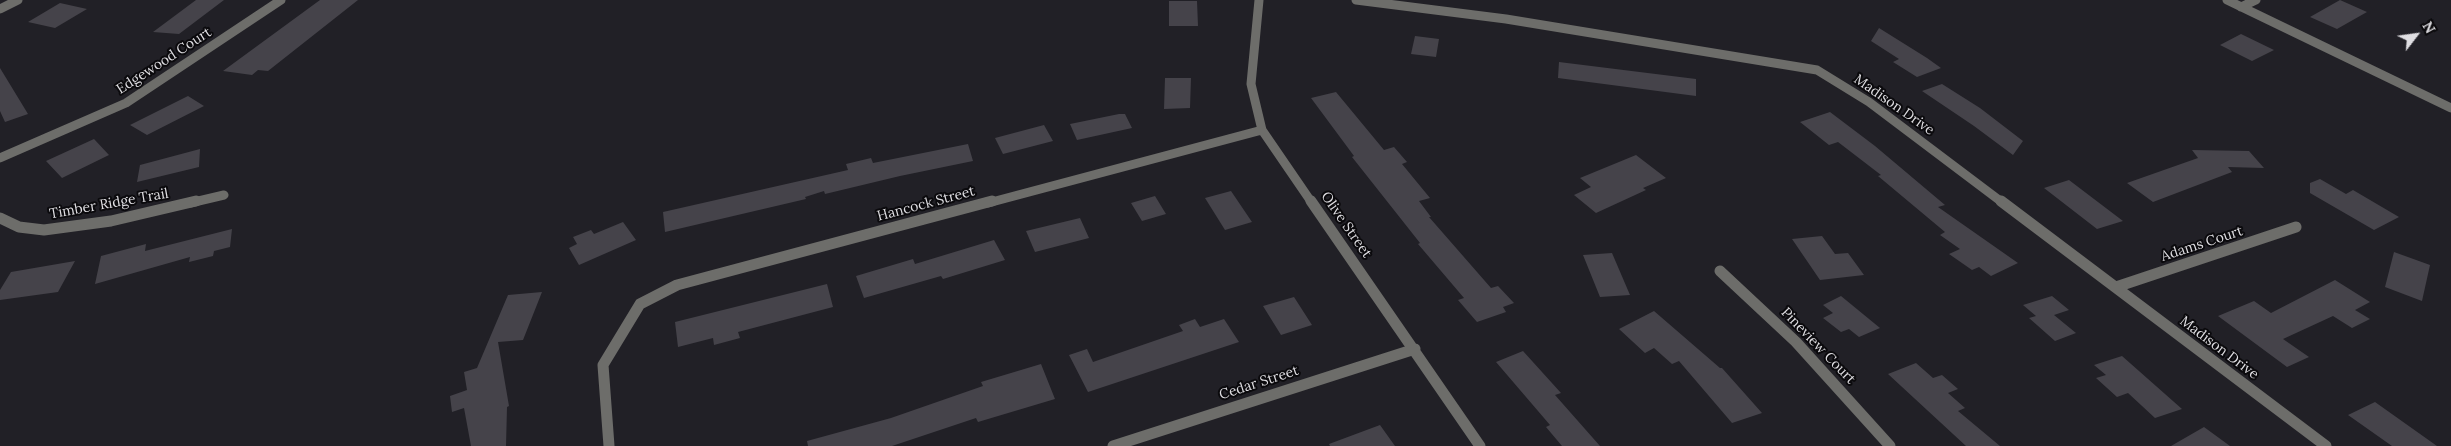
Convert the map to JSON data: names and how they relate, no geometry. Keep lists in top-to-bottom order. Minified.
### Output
{"streets":{"street":["Edgewood Court","Madison Drive","Timber Ridge Trail","Hancock Street","Olive Street","Adams Court","Pineview Court","Cedar Street"]},"crossings":[["Madison Drive","Adams Court"],["Hancock Street","Olive Street"],["Olive Street","Cedar Street"]],"north":"top right"}
